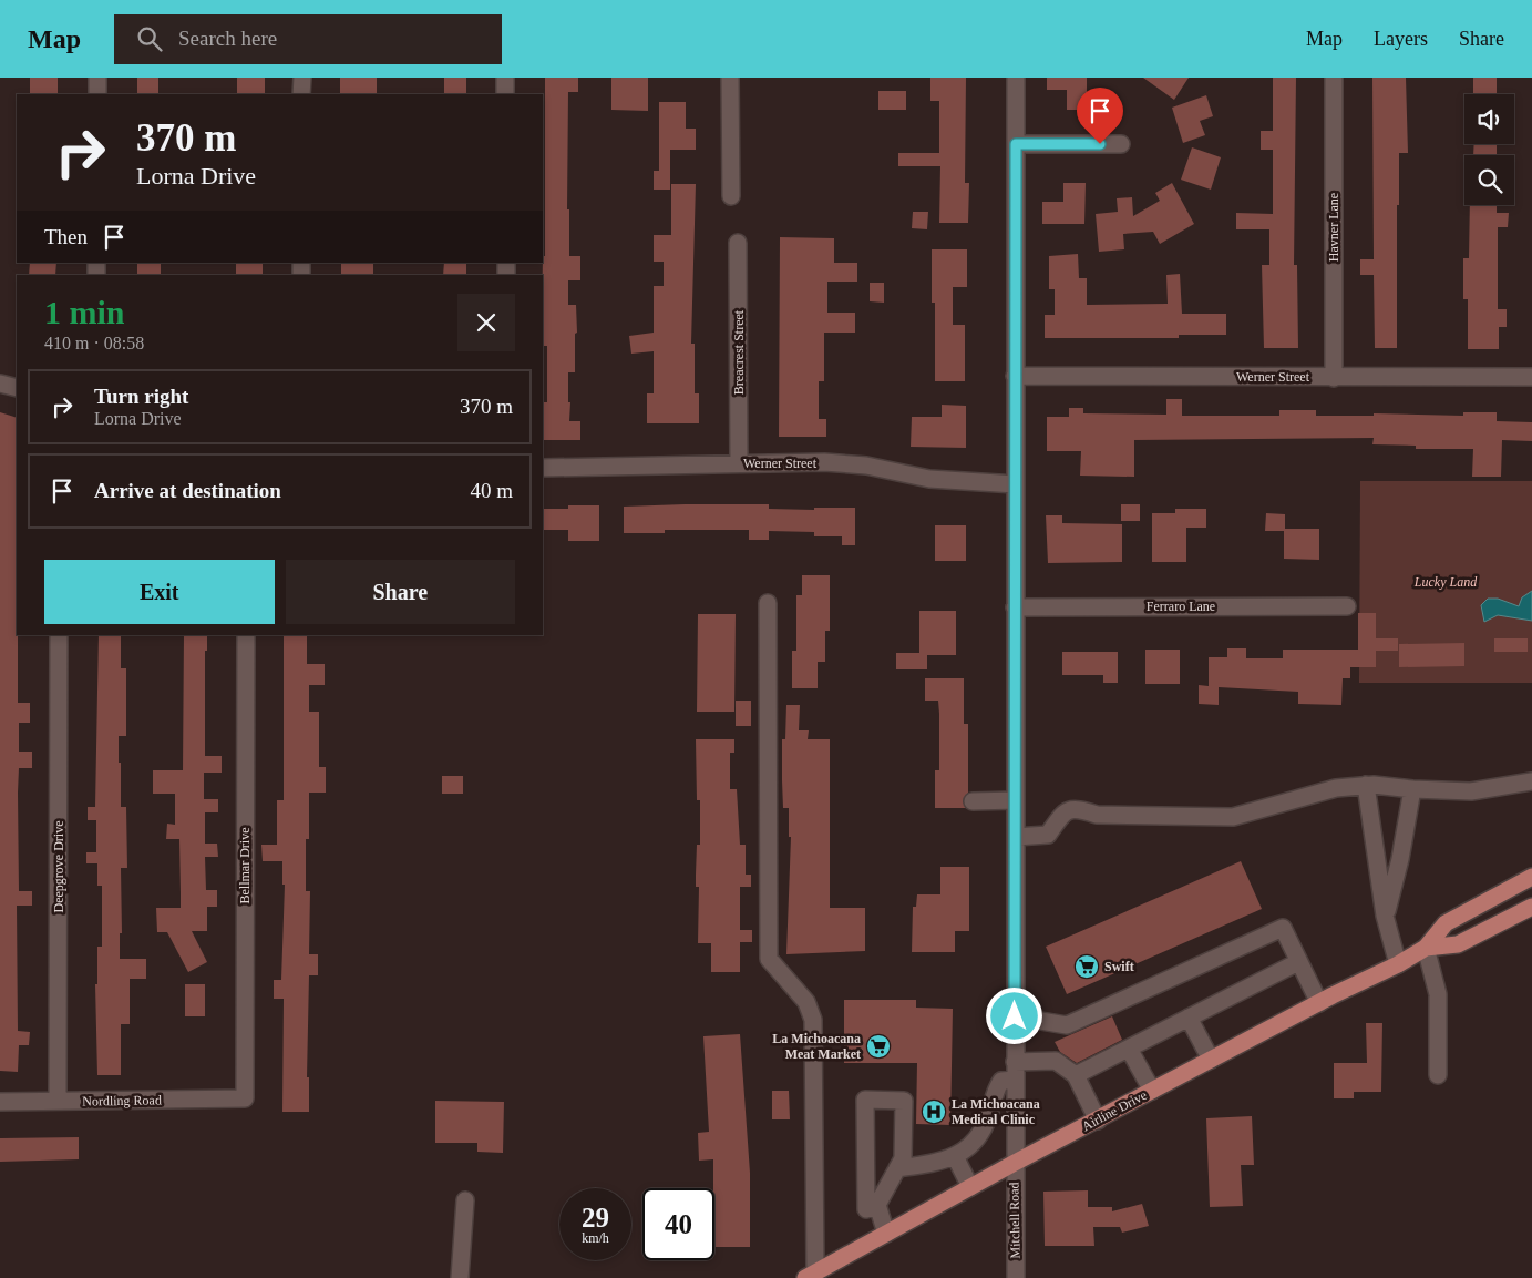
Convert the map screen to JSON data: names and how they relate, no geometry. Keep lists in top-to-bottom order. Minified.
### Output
{"streets":{"main road":["Airline Drive"],"street":["Havner Lane","Breacrest Street","Werner Street","Ferraro Lane","Bellmar Drive","Deepgrove Drive","Nordling Road","Mitchell Road"]},"crossings":[["Havner Lane","Werner Street"],["Breacrest Street","Werner Street"],["Werner Street","Mitchell Road"],["Ferraro Lane","Mitchell Road"],["Bellmar Drive","Nordling Road"],["Deepgrove Drive","Nordling Road"],["Airline Drive","Mitchell Road"]],"parks":["Lucky Land"],"places":{"supermarket":["Swift","La Michoacana Meat Market"],"hospital":["La Michoacana Medical Clinic"]},"page":{"header":"Map","search":"Search here","nav":["Map","Layers","Share"],"turn":["370 m","Lorna Drive"],"then":"Then","heading":["1 min","410 m · 08:58"],"list":[{"name":"Turn right","note":"Lorna Drive","value":"370 m"},{"name":"Arrive at destination","value":"40 m"}],"buttons":["Exit","Share"],"speed":"29 km/h","limit":"40"}}
